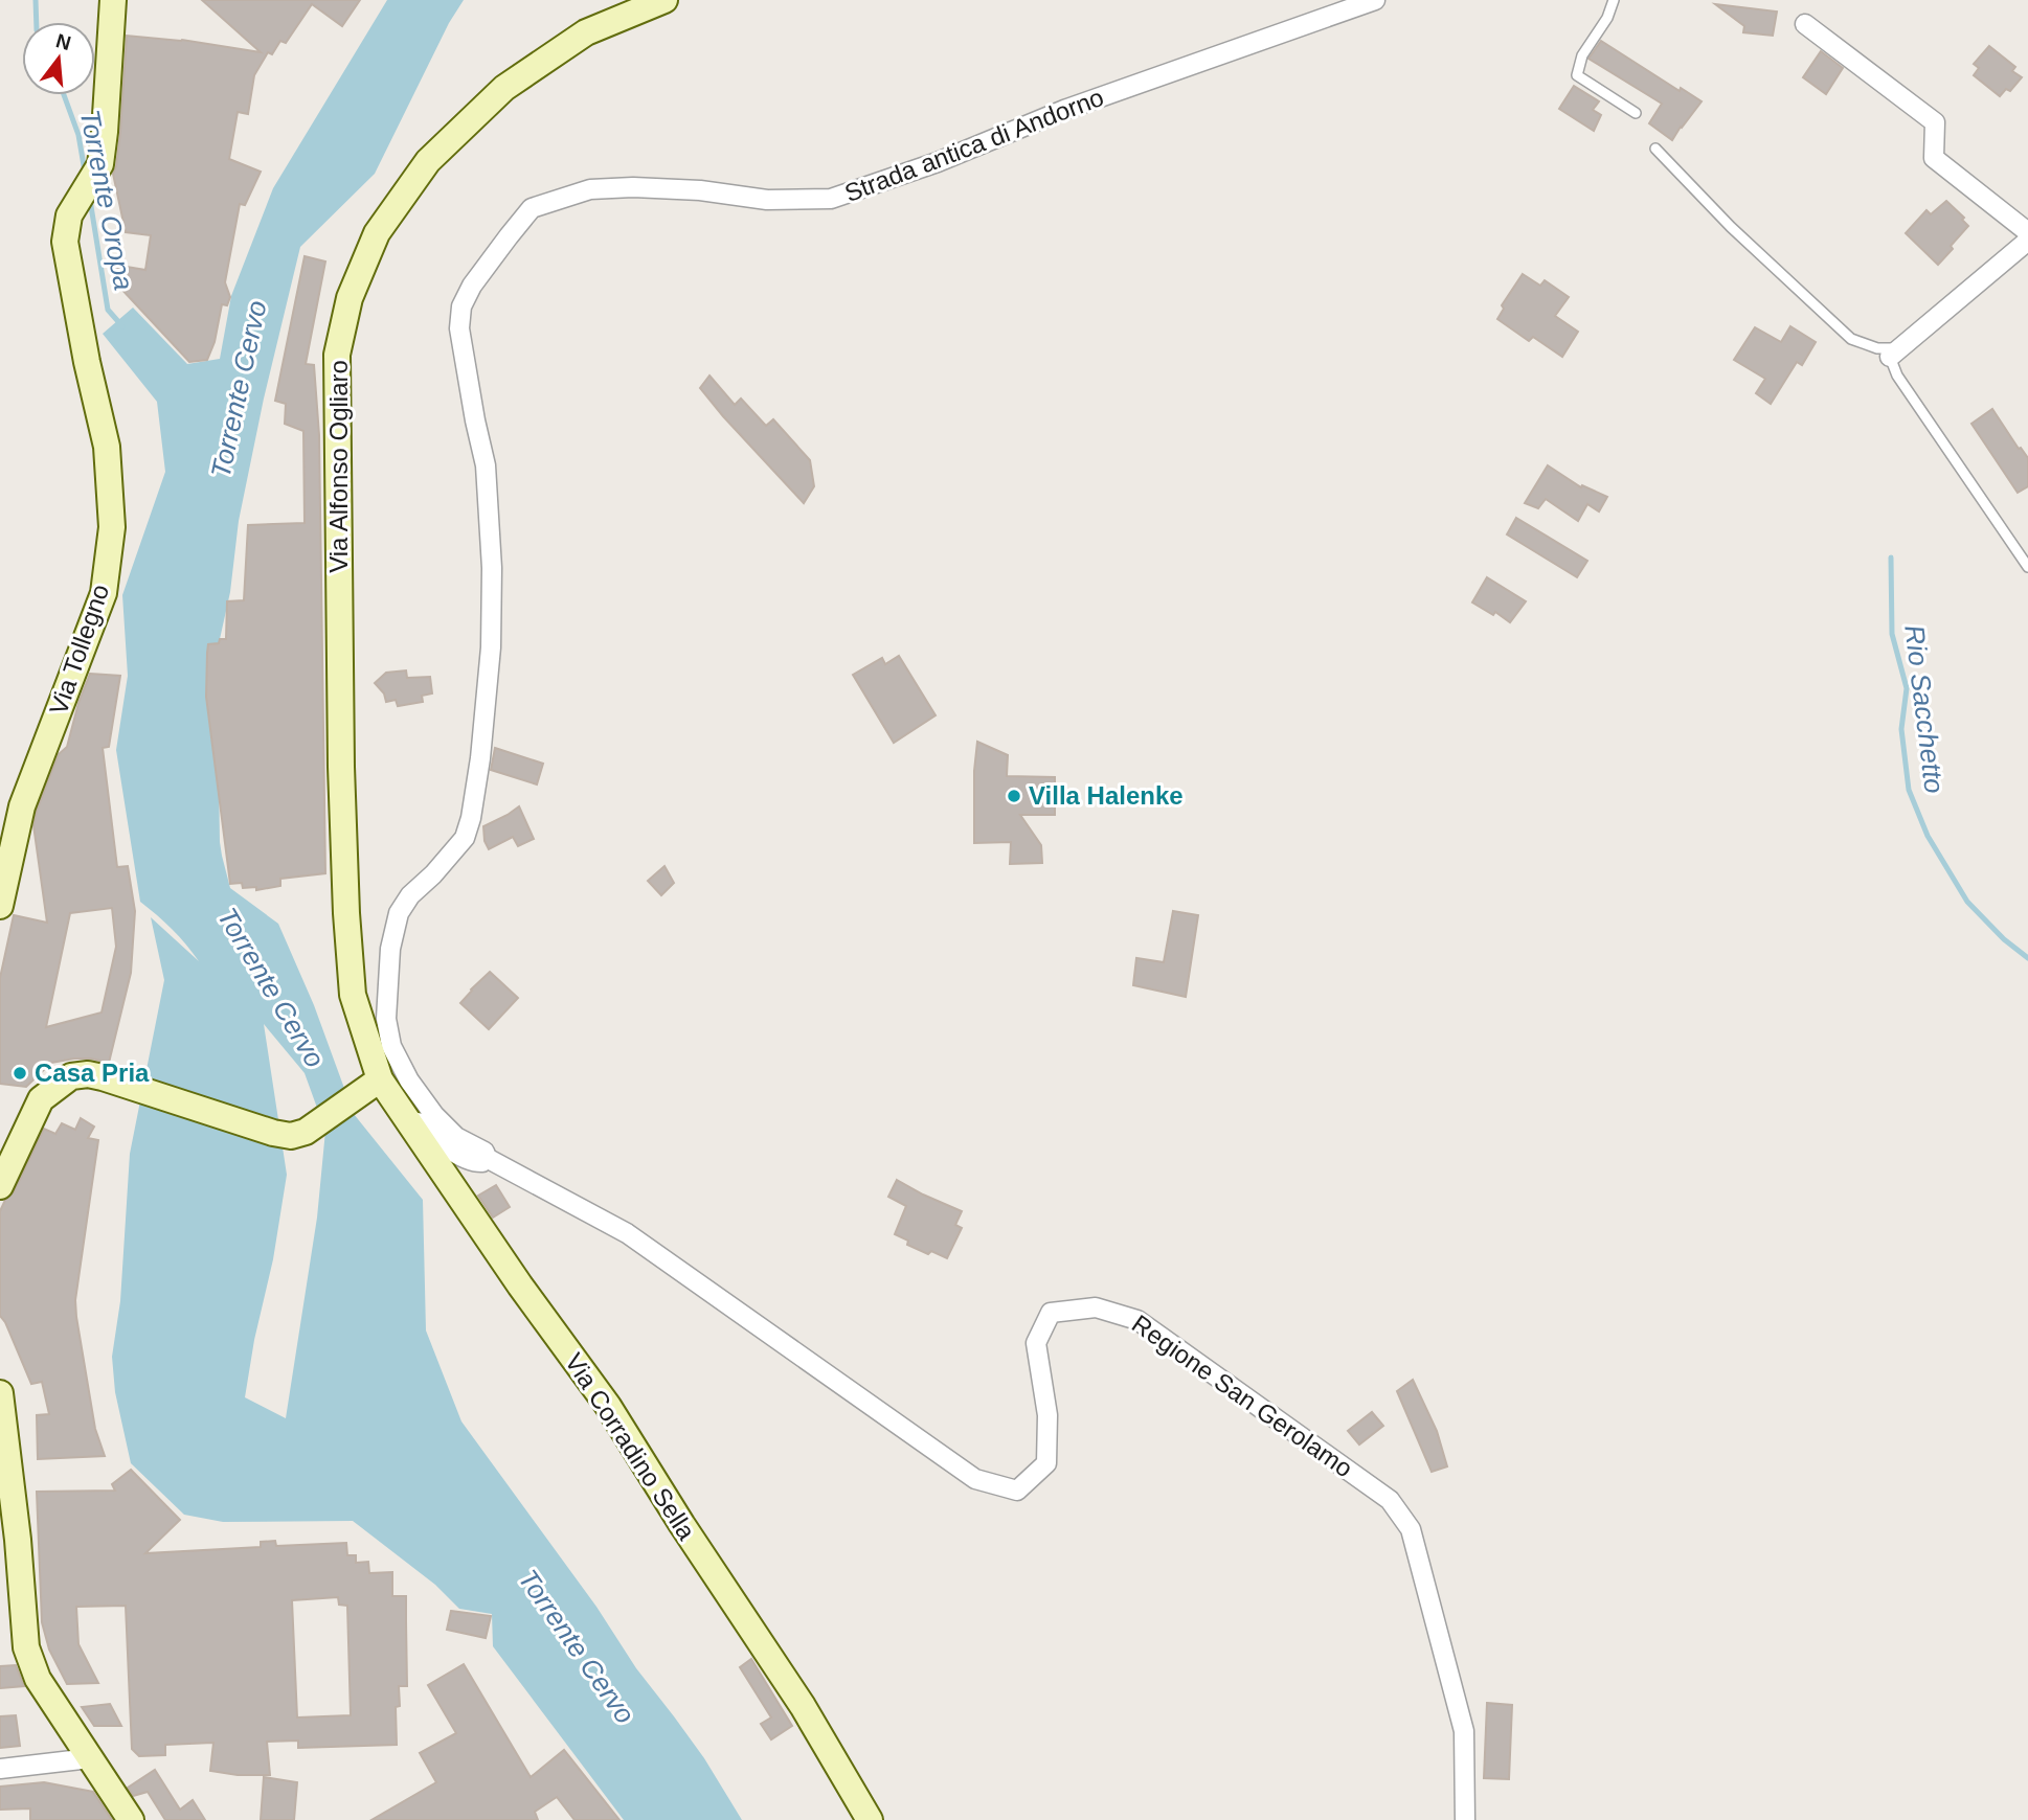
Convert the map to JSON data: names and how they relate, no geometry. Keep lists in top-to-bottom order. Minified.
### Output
{"streets":{"main road":["Via Alfonso Ogliaro","Via Tollegno","Via Corradino Sella"],"street":["Strada antica di Andorno","Regione San Gerolamo"]},"crossings":[["Strada antica di Andorno","Regione San Gerolamo"],["Via Alfonso Ogliaro","Via Corradino Sella"]],"water":["Torrente Oropa","Torrente Cervo","Rio Sacchetto"],"places":["Villa Halenke","Casa Pria"],"north":"top"}
